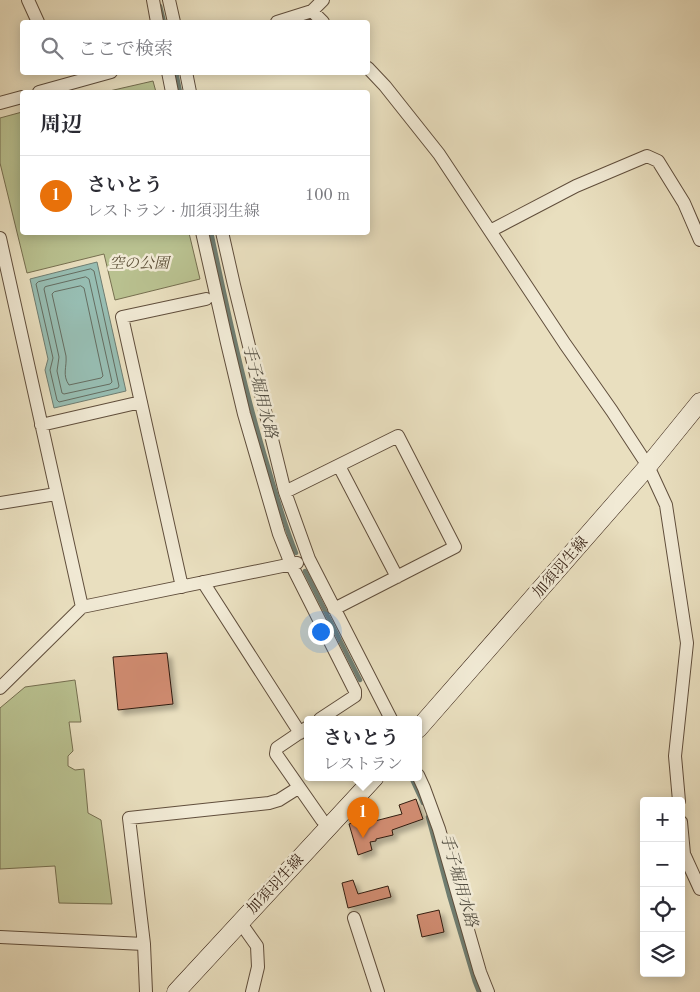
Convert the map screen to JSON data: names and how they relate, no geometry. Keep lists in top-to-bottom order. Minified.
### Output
{"streets":{"main road":["加須羽生線"]},"water":["手子堀用水路"],"parks":["空の公園"],"page":{"search":"ここで検索","heading":"周辺","list":[{"mark":"1","name":"さいとう","note":"レストラン · 加須羽生線","value":"100 m"}],"popup":["さいとう","レストラン"],"map_buttons":["+","−"],"pins":"1"}}
